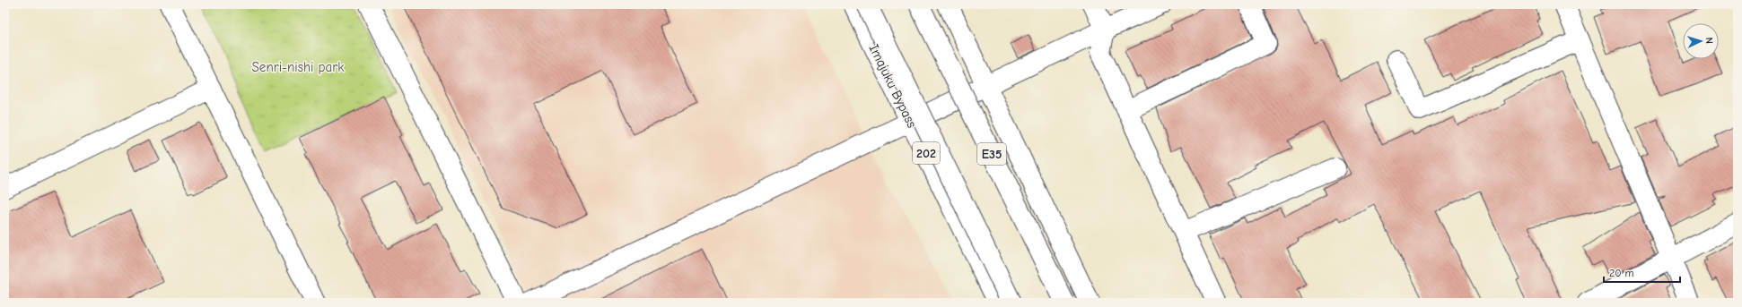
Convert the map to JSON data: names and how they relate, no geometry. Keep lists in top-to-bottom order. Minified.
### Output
{"streets":{"main road":["Imajuku Bypass","202","E35"]},"parks":["Senri-nishi park"],"scale_bar":"20 m","north":"right"}
